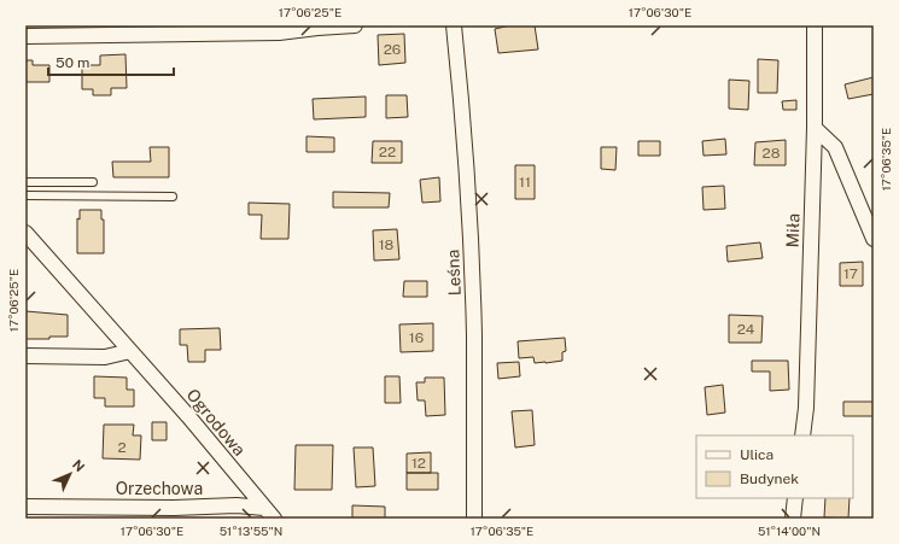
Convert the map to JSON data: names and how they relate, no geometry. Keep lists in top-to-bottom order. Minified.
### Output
{"streets":{"street":["Miła","Leśna","Ogrodowa","Orzechowa"]},"crossings":[["Ogrodowa","Orzechowa"]],"house_numbers":["26","22","28","11","18","17","24","16","2","12"],"legend":["Ulica","Budynek"],"scale_bar":"50 m","north":"top right","coordinates":["17°06'25\"E","17°06'30\"E","17°06'35\"E","51°13'55\"N","51°14'00\"N"]}
